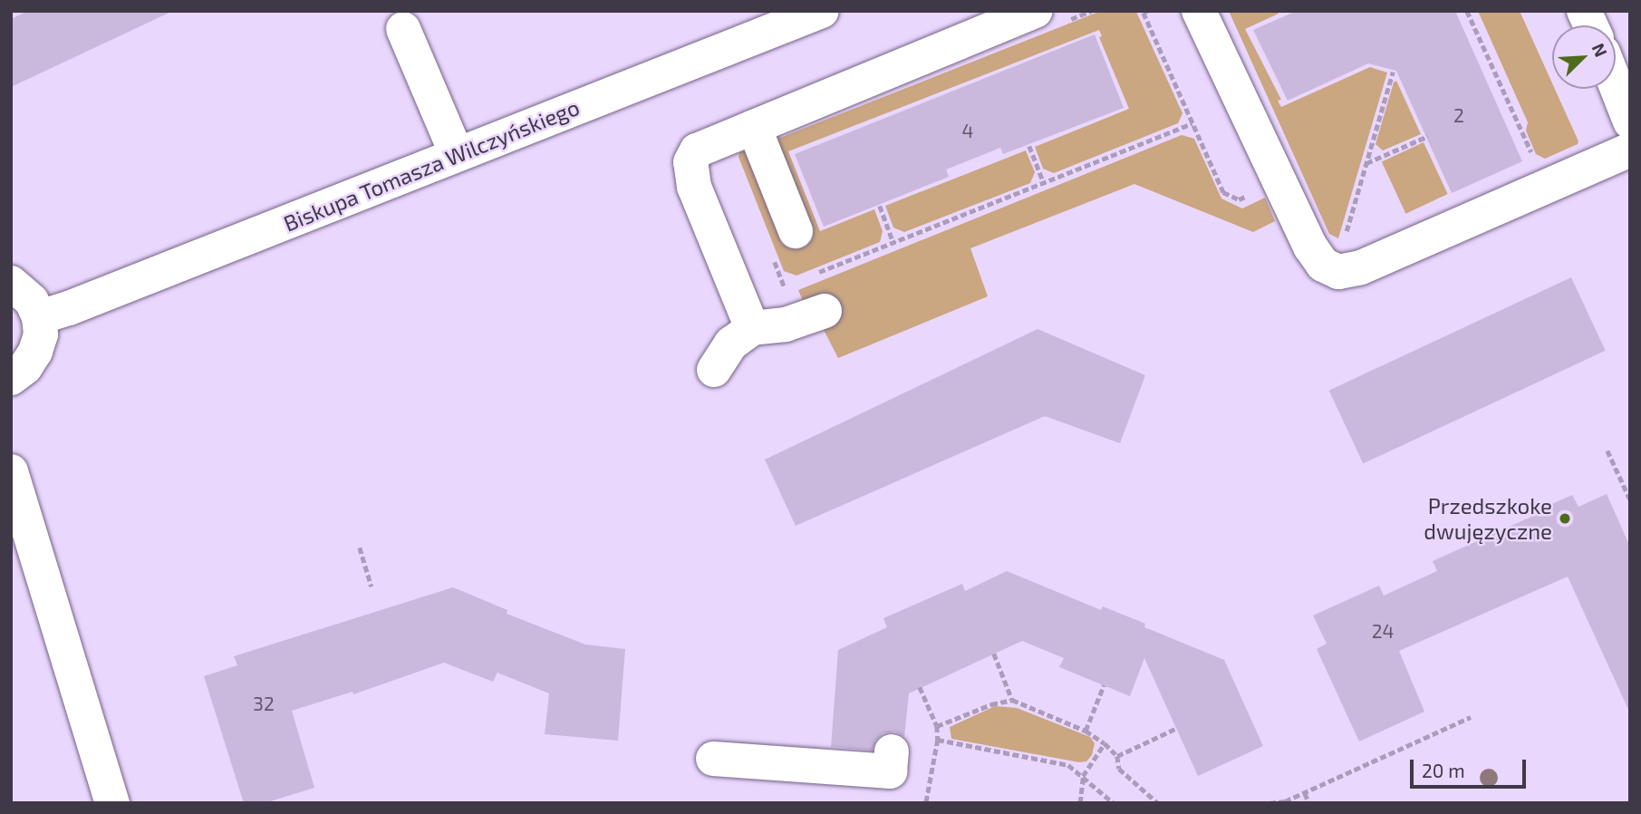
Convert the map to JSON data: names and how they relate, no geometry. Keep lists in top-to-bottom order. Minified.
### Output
{"streets":{"street":["Biskupa Tomasza Wilczyńskiego"]},"places":["Przedszkoke dwujęzyczne"],"house_numbers":["2","4","24","32"],"scale_bar":"20 m","north":"top right"}
